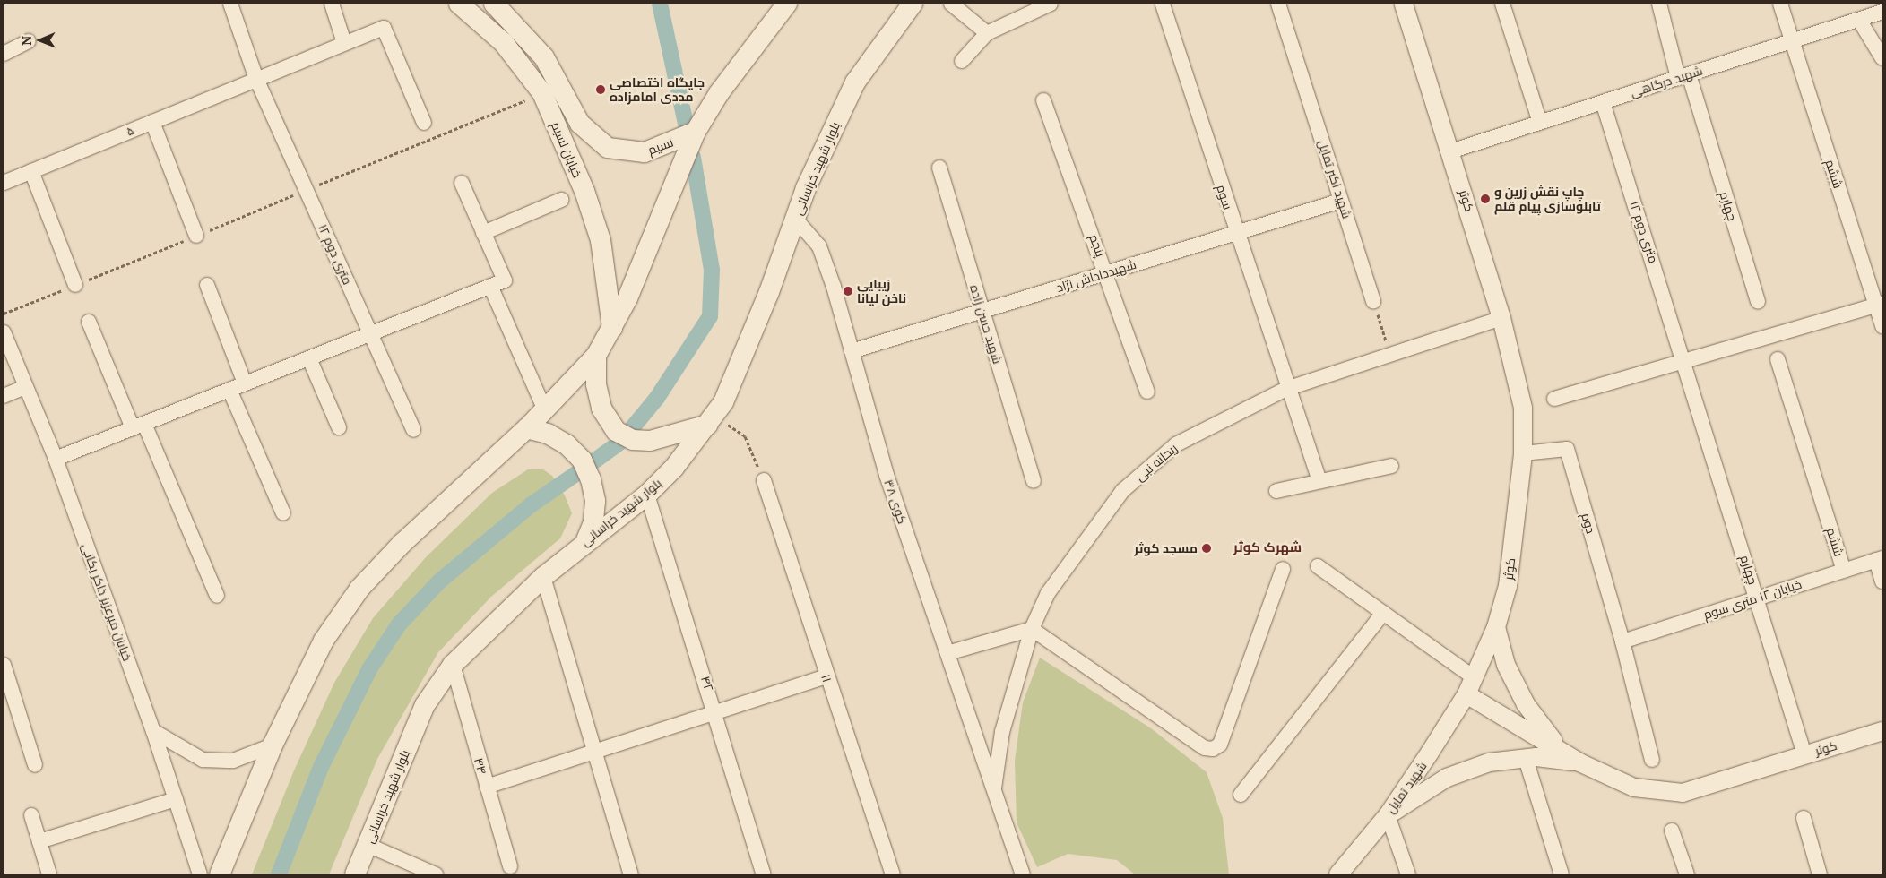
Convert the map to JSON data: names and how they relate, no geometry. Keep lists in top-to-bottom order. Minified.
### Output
{"streets":{"main road":["نسیم","خیابان نسیم","بلوار شهید خراسانی"],"street":["شهید درگاهی","۵","ششم","شهید اکبر تمایل","سوم","کوثر","چهارم","۱۲ متری دوم","پنجم","شهیدداداش نژاد","شهید حسن زاده","ریحانه نبی","کوی ۳۸","دوم","خیابان ۱۲ متری سوم","خیابان میرعزیز ذاکر یکانی","۱۱","۴۲","۴۴","شهید تمایل"]},"crossings":[["شهید درگاهی","ششم"],["شهید درگاهی","کوثر"],["شهید درگاهی","چهارم"],["شهید درگاهی","۱۲ متری دوم"],["۵","۱۲ متری دوم"],["نسیم","خیابان نسیم"],["بلوار شهید خراسانی","کوی ۳۸"],["بلوار شهید خراسانی","۴۲"],["بلوار شهید خراسانی","۴۴"],["ششم","خیابان ۱۲ متری سوم"],["شهید اکبر تمایل","شهیدداداش نژاد"],["سوم","شهیدداداش نژاد"],["سوم","ریحانه نبی"],["کوثر","ریحانه نبی"],["کوثر","دوم"],["کوثر","شهید تمایل"],["چهارم","۱۲ متری دوم"],["چهارم","خیابان ۱۲ متری سوم"],["پنجم","شهیدداداش نژاد"],["شهیدداداش نژاد","شهید حسن زاده"],["شهیدداداش نژاد","کوی ۳۸"],["ریحانه نبی","کوی ۳۸"],["دوم","خیابان ۱۲ متری سوم"]],"districts":["شهرک کوثر"],"places":["جایگاه اختصاصی مددی امامزاده","چاپ نقش زرین و تابلوسازی پیام قلم","زیبایی ناخن لیانا","مسجد کوثر"],"north":"left"}
